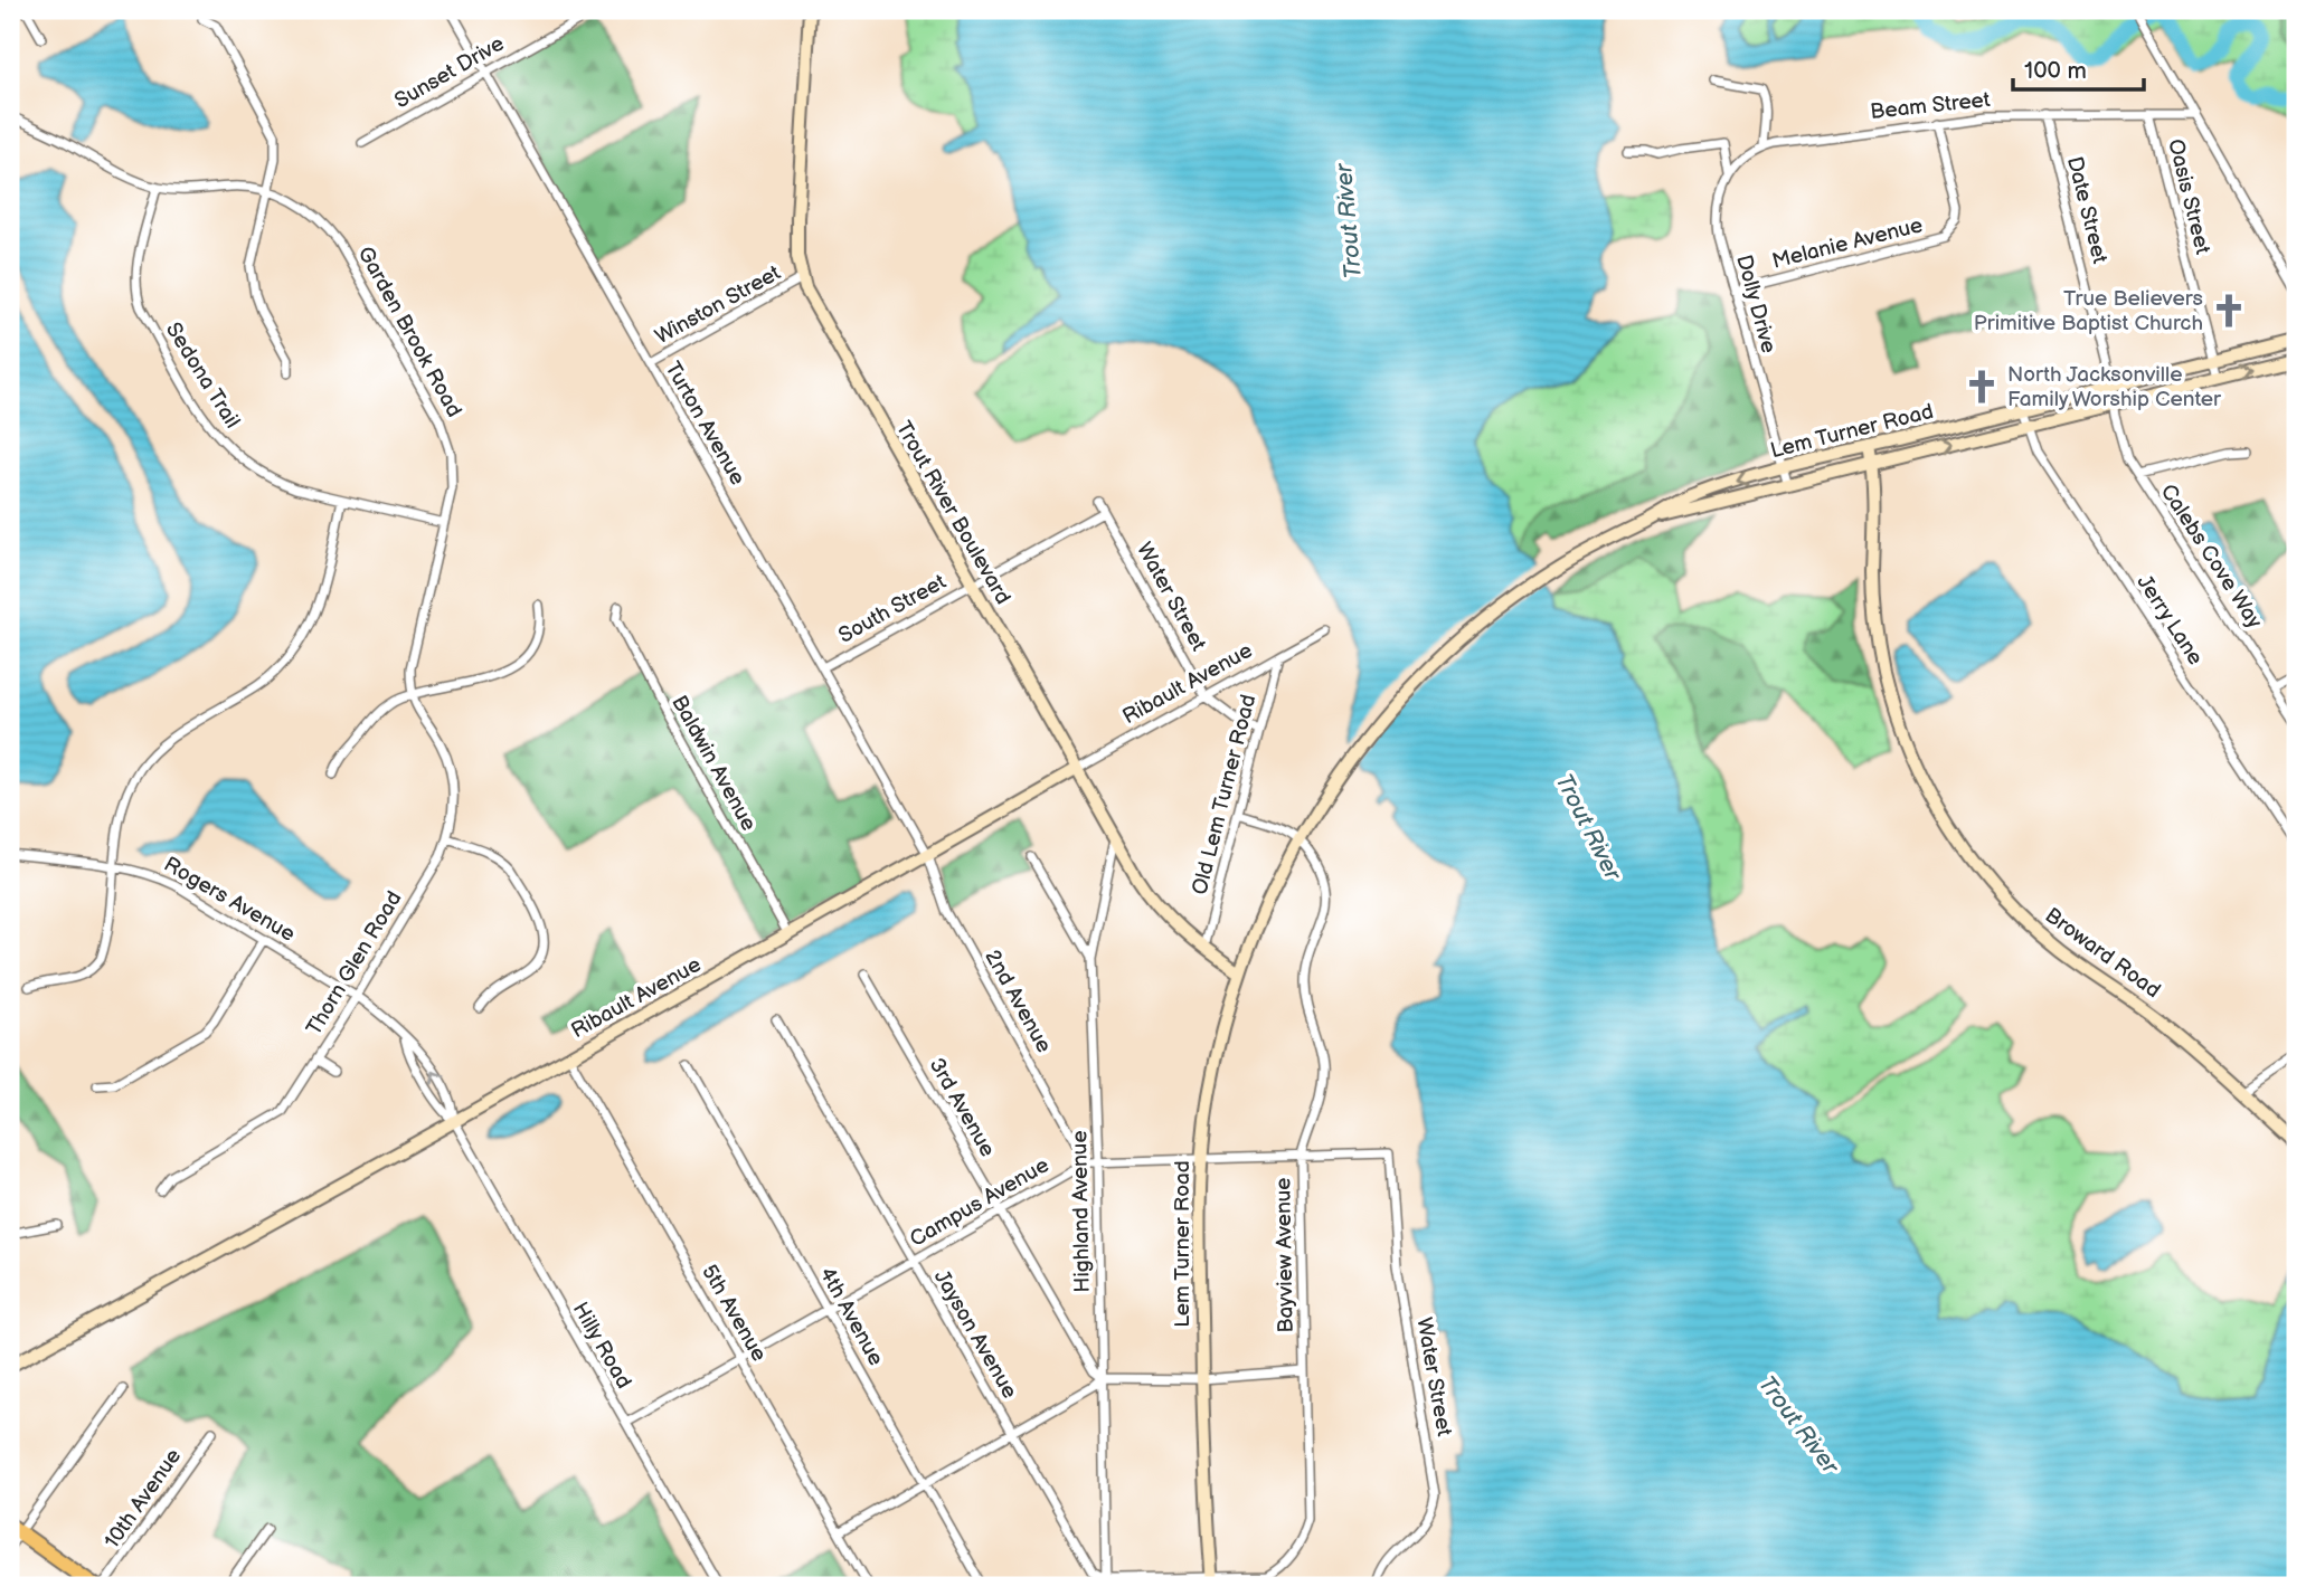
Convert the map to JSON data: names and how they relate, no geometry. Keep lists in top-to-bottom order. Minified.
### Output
{"streets":{"main road":["Lem Turner Road","Trout River Boulevard","Ribault Avenue","Broward Road"],"street":["Sunset Drive","Beam Street","Oasis Street","Date Street","Melanie Avenue","Dolly Drive","Winston Street","Garden Brook Road","Sedona Trail","Turton Avenue","Calebs Cove Way","Water Street","South Street","Jerry Lane","Baldwin Avenue","Old Lem Turner Road","Rogers Avenue","Thorn Glen Road","2nd Avenue","3rd Avenue","Campus Avenue","Highland Avenue","Bayview Avenue","5th Avenue","4th Avenue","Jayson Avenue","Hilly Road","10th Avenue"]},"crossings":[["Sunset Drive","Turton Avenue"],["Beam Street","Oasis Street"],["Beam Street","Date Street"],["Beam Street","Melanie Avenue"],["Oasis Street","Lem Turner Road"],["Date Street","Lem Turner Road"],["Date Street","Calebs Cove Way"],["Melanie Avenue","Dolly Drive"],["Dolly Drive","Lem Turner Road"],["Winston Street","Turton Avenue"],["Winston Street","Trout River Boulevard"],["Garden Brook Road","Sedona Trail"],["Garden Brook Road","Thorn Glen Road"],["Turton Avenue","South Street"],["Turton Avenue","Ribault Avenue"],["Turton Avenue","2nd Avenue"],["Lem Turner Road","Trout River Boulevard"],["Lem Turner Road","Calebs Cove Way"],["Lem Turner Road","Jerry Lane"],["Lem Turner Road","Broward Road"],["Lem Turner Road","Campus Avenue"],["Lem Turner Road","Bayview Avenue"],["Trout River Boulevard","South Street"],["Trout River Boulevard","Ribault Avenue"],["Trout River Boulevard","Old Lem Turner Road"],["Trout River Boulevard","Highland Avenue"],["Water Street","South Street"],["Water Street","Ribault Avenue"],["Water Street","Old Lem Turner Road"],["Water Street","Campus Avenue"],["Ribault Avenue","Baldwin Avenue"],["Ribault Avenue","Old Lem Turner Road"],["Ribault Avenue","Rogers Avenue"],["Ribault Avenue","2nd Avenue"],["Ribault Avenue","5th Avenue"],["Ribault Avenue","Hilly Road"],["Old Lem Turner Road","Bayview Avenue"],["Rogers Avenue","Thorn Glen Road"],["Rogers Avenue","Hilly Road"],["2nd Avenue","Campus Avenue"],["3rd Avenue","Campus Avenue"],["3rd Avenue","Highland Avenue"],["Campus Avenue","Highland Avenue"],["Campus Avenue","Bayview Avenue"],["Campus Avenue","5th Avenue"],["Campus Avenue","4th Avenue"],["Campus Avenue","Jayson Avenue"],["Campus Avenue","Hilly Road"],["Highland Avenue","Bayview Avenue"],["Highland Avenue","Jayson Avenue"],["Bayview Avenue","Jayson Avenue"]],"water":["Trout River"],"places":{"church":["True Believers Primitive Baptist Church","North Jacksonville Family Worship Center"]},"scale_bar":"100 m"}
